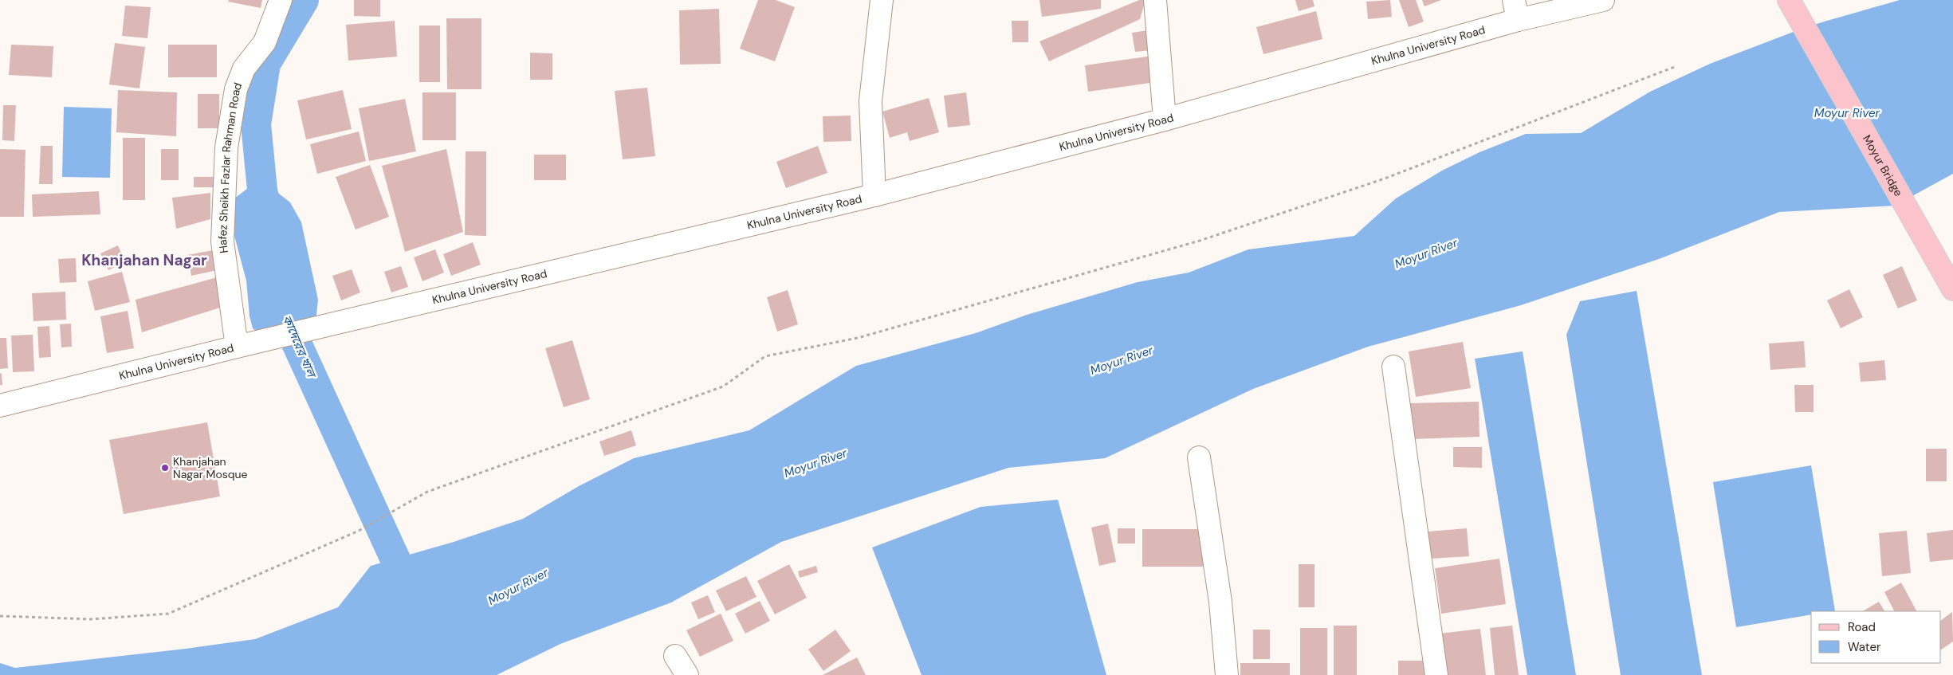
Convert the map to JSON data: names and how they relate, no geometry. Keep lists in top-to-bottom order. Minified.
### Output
{"streets":{"main road":["Moyur Bridge"],"street":["Khulna University Road","Hafez Sheikh Fazlar Rahman Road"]},"crossings":[["Khulna University Road","Hafez Sheikh Fazlar Rahman Road"]],"districts":["Khanjahan Nagar"],"water":["Moyur River","কাদেরের খাল"],"places":["Khanjahan Nagar Mosque"],"legend":["Road","Water"]}
